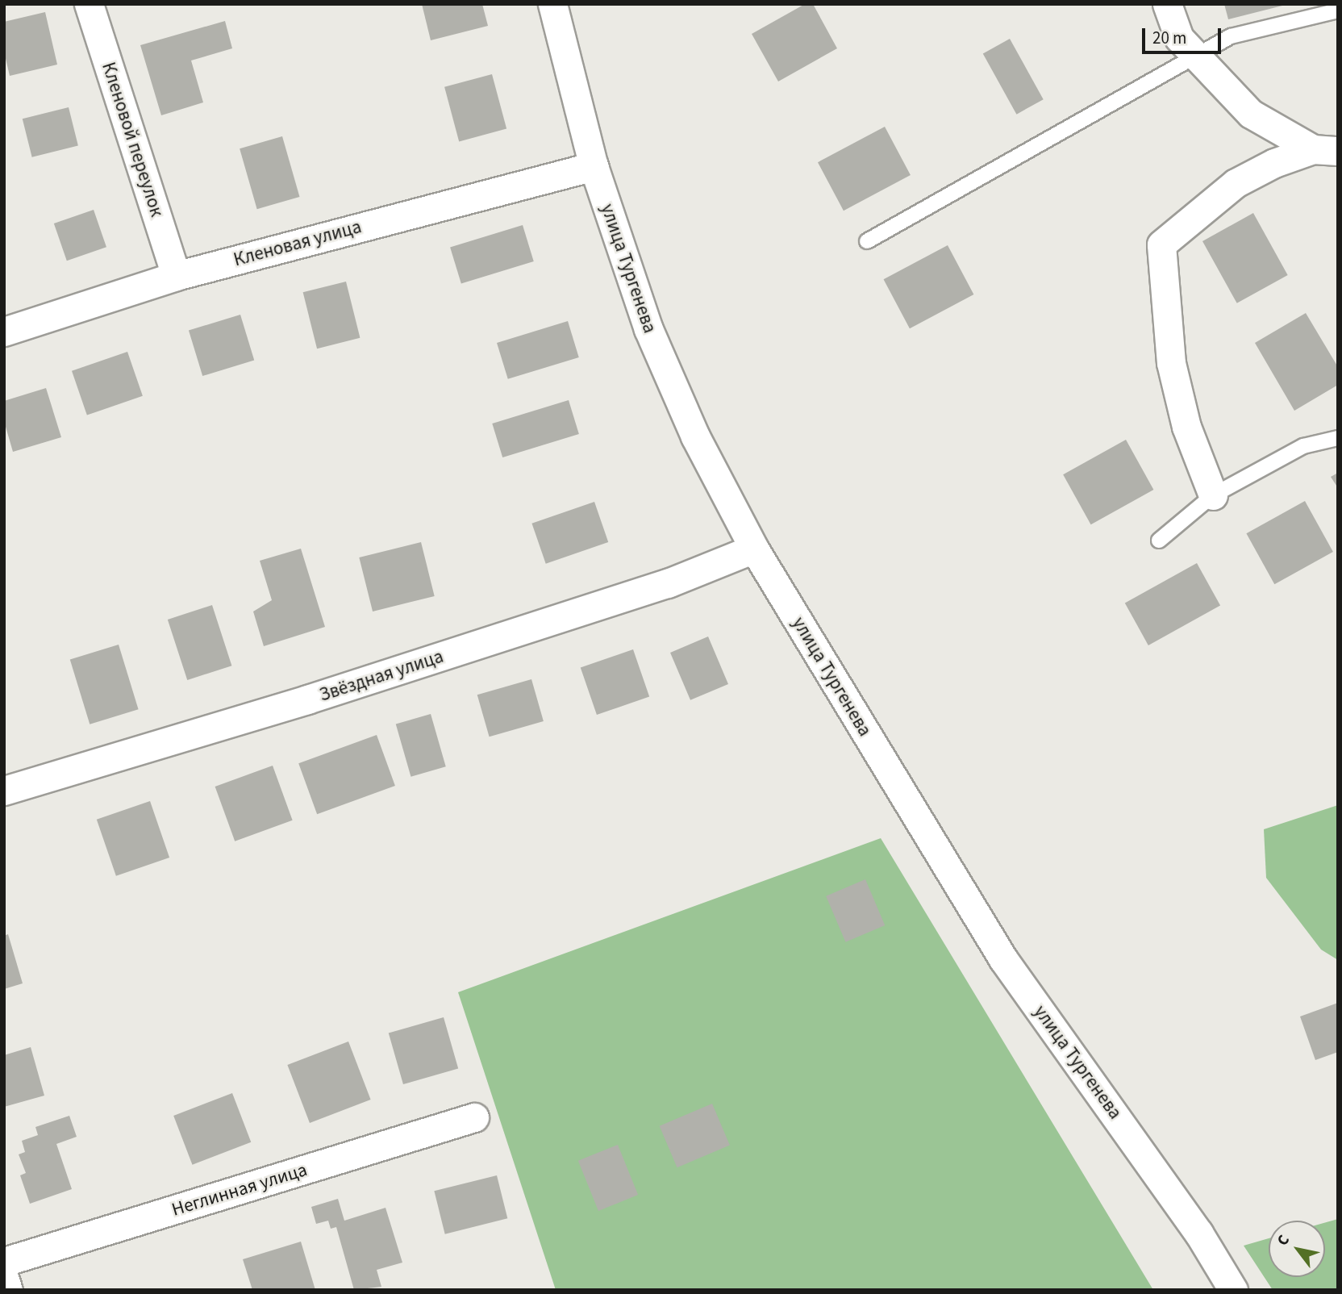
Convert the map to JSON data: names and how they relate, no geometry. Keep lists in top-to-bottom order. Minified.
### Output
{"streets":{"street":["Кленовой переулок","Кленовая улица","улица Тургенева","Звёздная улица","Неглинная улица"]},"crossings":[["Кленовой переулок","Кленовая улица"],["Кленовая улица","улица Тургенева"],["улица Тургенева","Звёздная улица"]],"scale_bar":"20 m","north":"top left"}
